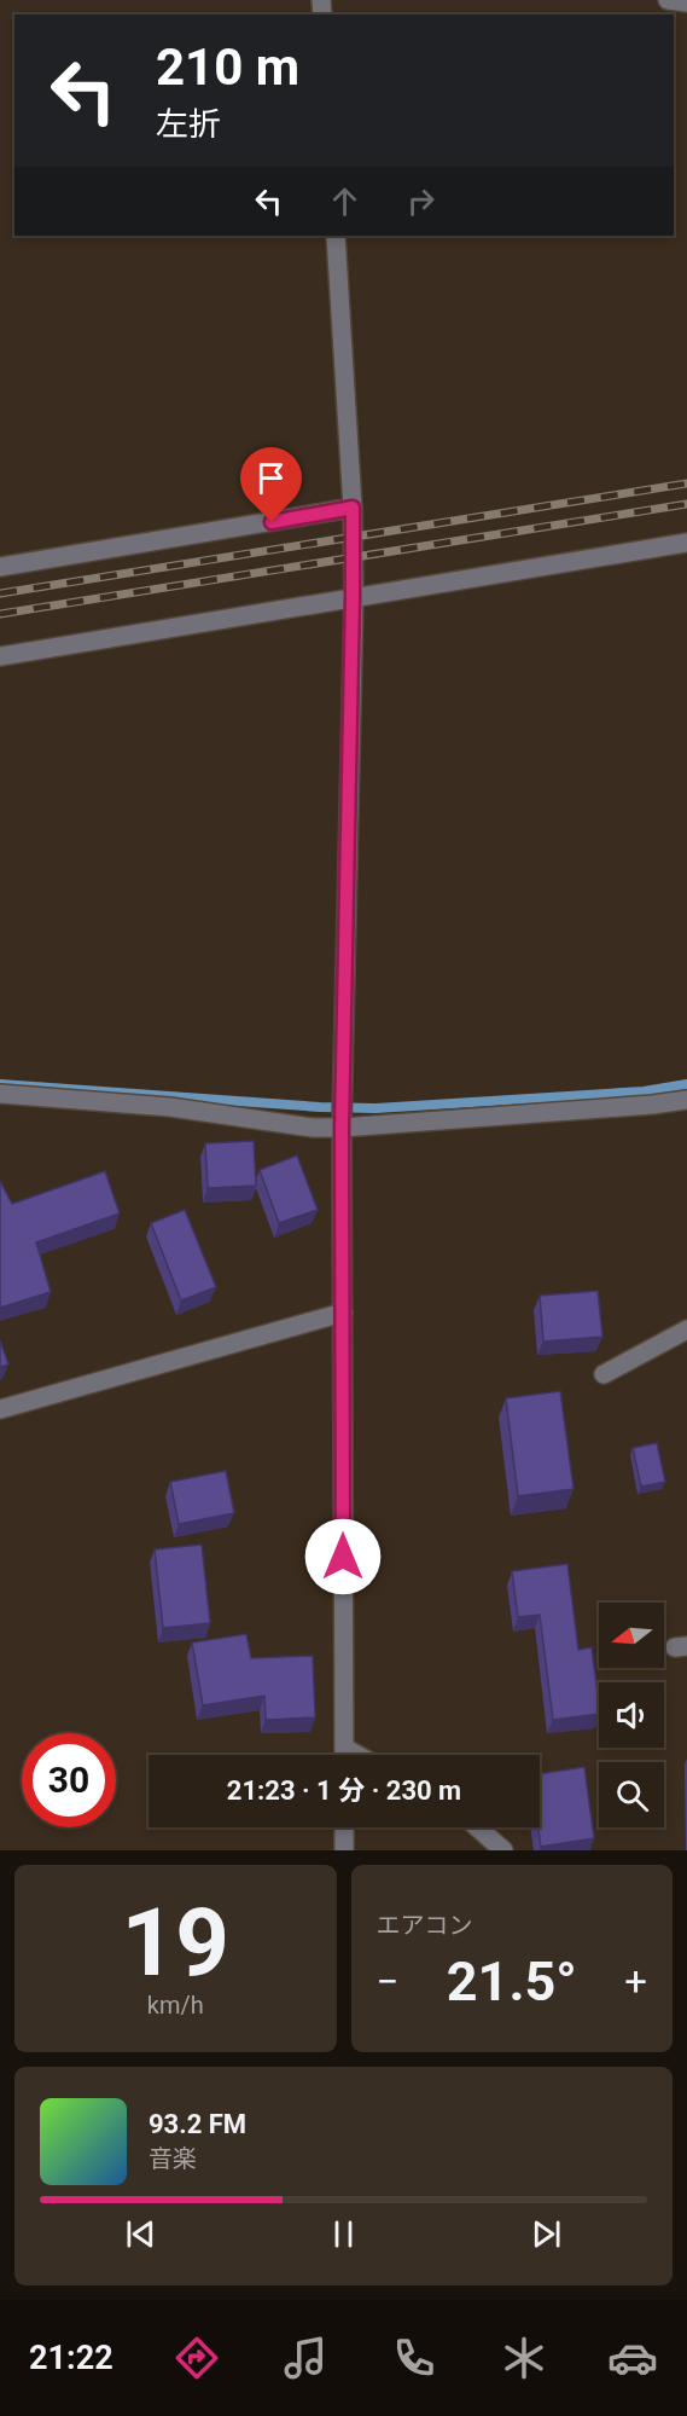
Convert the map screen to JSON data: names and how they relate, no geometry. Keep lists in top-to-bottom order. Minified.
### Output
{"north":"left","page":{"turn":["210 m","左折"],"limit":"30","trip":"21:23 · 1 分 · 230 m","tile":[["19","km/h"],"エアコン"],"heat":["−","21.5°","+"],"song":["93.2 FM","音楽"],"tabs":"21:22"}}
